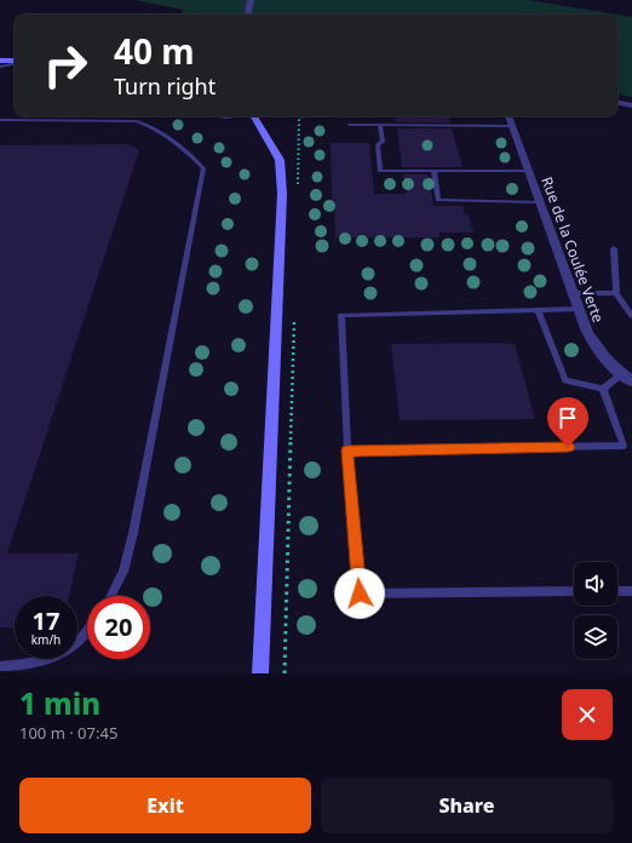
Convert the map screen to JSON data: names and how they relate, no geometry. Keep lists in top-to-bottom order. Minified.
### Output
{"streets":{"street":["Rue de la Coulée Verte"]},"page":{"turn":["40 m","Turn right"],"speed":"17 km/h","limit":"20","heading":["1 min","100 m · 07:45"],"buttons":["Exit","Share"]}}
